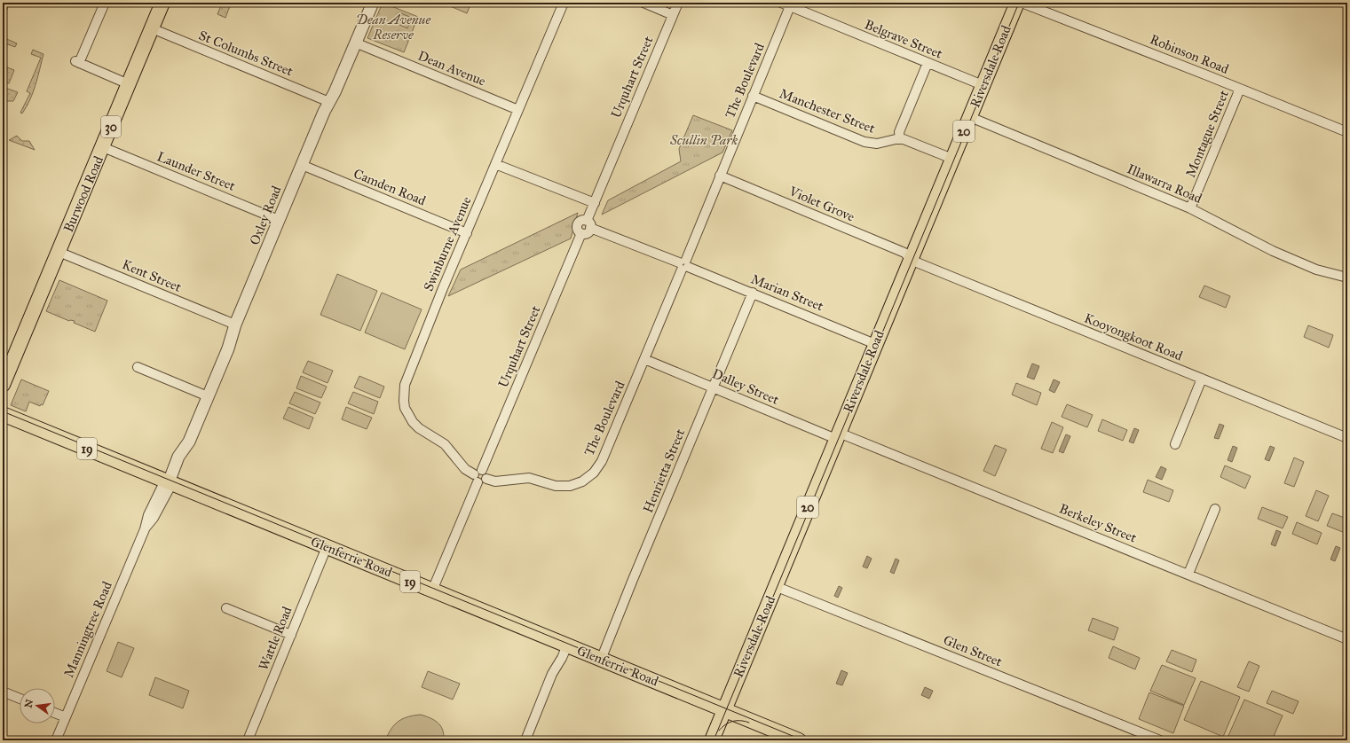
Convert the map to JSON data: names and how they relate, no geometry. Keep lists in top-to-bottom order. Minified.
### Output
{"streets":{"main road":["Riversdale Road","30","20","Burwood Road","19","Glenferrie Road"],"street":["Belgrave Street","St Columbs Street","Robinson Road","Dean Avenue","Urquhart Street","The Boulevard","Manchester Street","Montague Street","Launder Street","Illawarra Road","Camden Road","Violet Grove","Oxley Road","Swinburne Avenue","Kent Street","Marian Street","Kooyongkoot Road","Dalley Street","Henrietta Street","Berkeley Street","Manningtree Road","Wattle Road","Glen Street"]},"crossings":[["Belgrave Street","Riversdale Road"],["Belgrave Street","The Boulevard"],["St Columbs Street","Burwood Road"],["St Columbs Street","Oxley Road"],["Robinson Road","Montague Street"],["Riversdale Road","Manchester Street"],["Riversdale Road","Illawarra Road"],["Riversdale Road","Violet Grove"],["Riversdale Road","Marian Street"],["Riversdale Road","Kooyongkoot Road"],["Riversdale Road","Dalley Street"],["Riversdale Road","Berkeley Street"],["Riversdale Road","Glenferrie Road"],["Riversdale Road","Glen Street"],["Dean Avenue","Oxley Road"],["Dean Avenue","Swinburne Avenue"],["Urquhart Street","The Boulevard"],["Urquhart Street","Swinburne Avenue"],["Urquhart Street","Marian Street"],["The Boulevard","Manchester Street"],["The Boulevard","Violet Grove"],["The Boulevard","Swinburne Avenue"],["The Boulevard","Marian Street"],["The Boulevard","Dalley Street"],["Montague Street","Illawarra Road"],["Launder Street","Burwood Road"],["Launder Street","Oxley Road"],["Camden Road","Oxley Road"],["Camden Road","Swinburne Avenue"],["Burwood Road","Kent Street"],["Violet Grove","Kooyongkoot Road"],["Oxley Road","Kent Street"],["Oxley Road","Glenferrie Road"],["Oxley Road","Manningtree Road"],["Marian Street","Henrietta Street"],["Dalley Street","Henrietta Street"],["Dalley Street","Berkeley Street"],["Henrietta Street","Glenferrie Road"],["Glenferrie Road","Manningtree Road"],["Glenferrie Road","Wattle Road"]],"parks":["Dean Avenue Reserve","Scullin Park"],"north":"left"}
